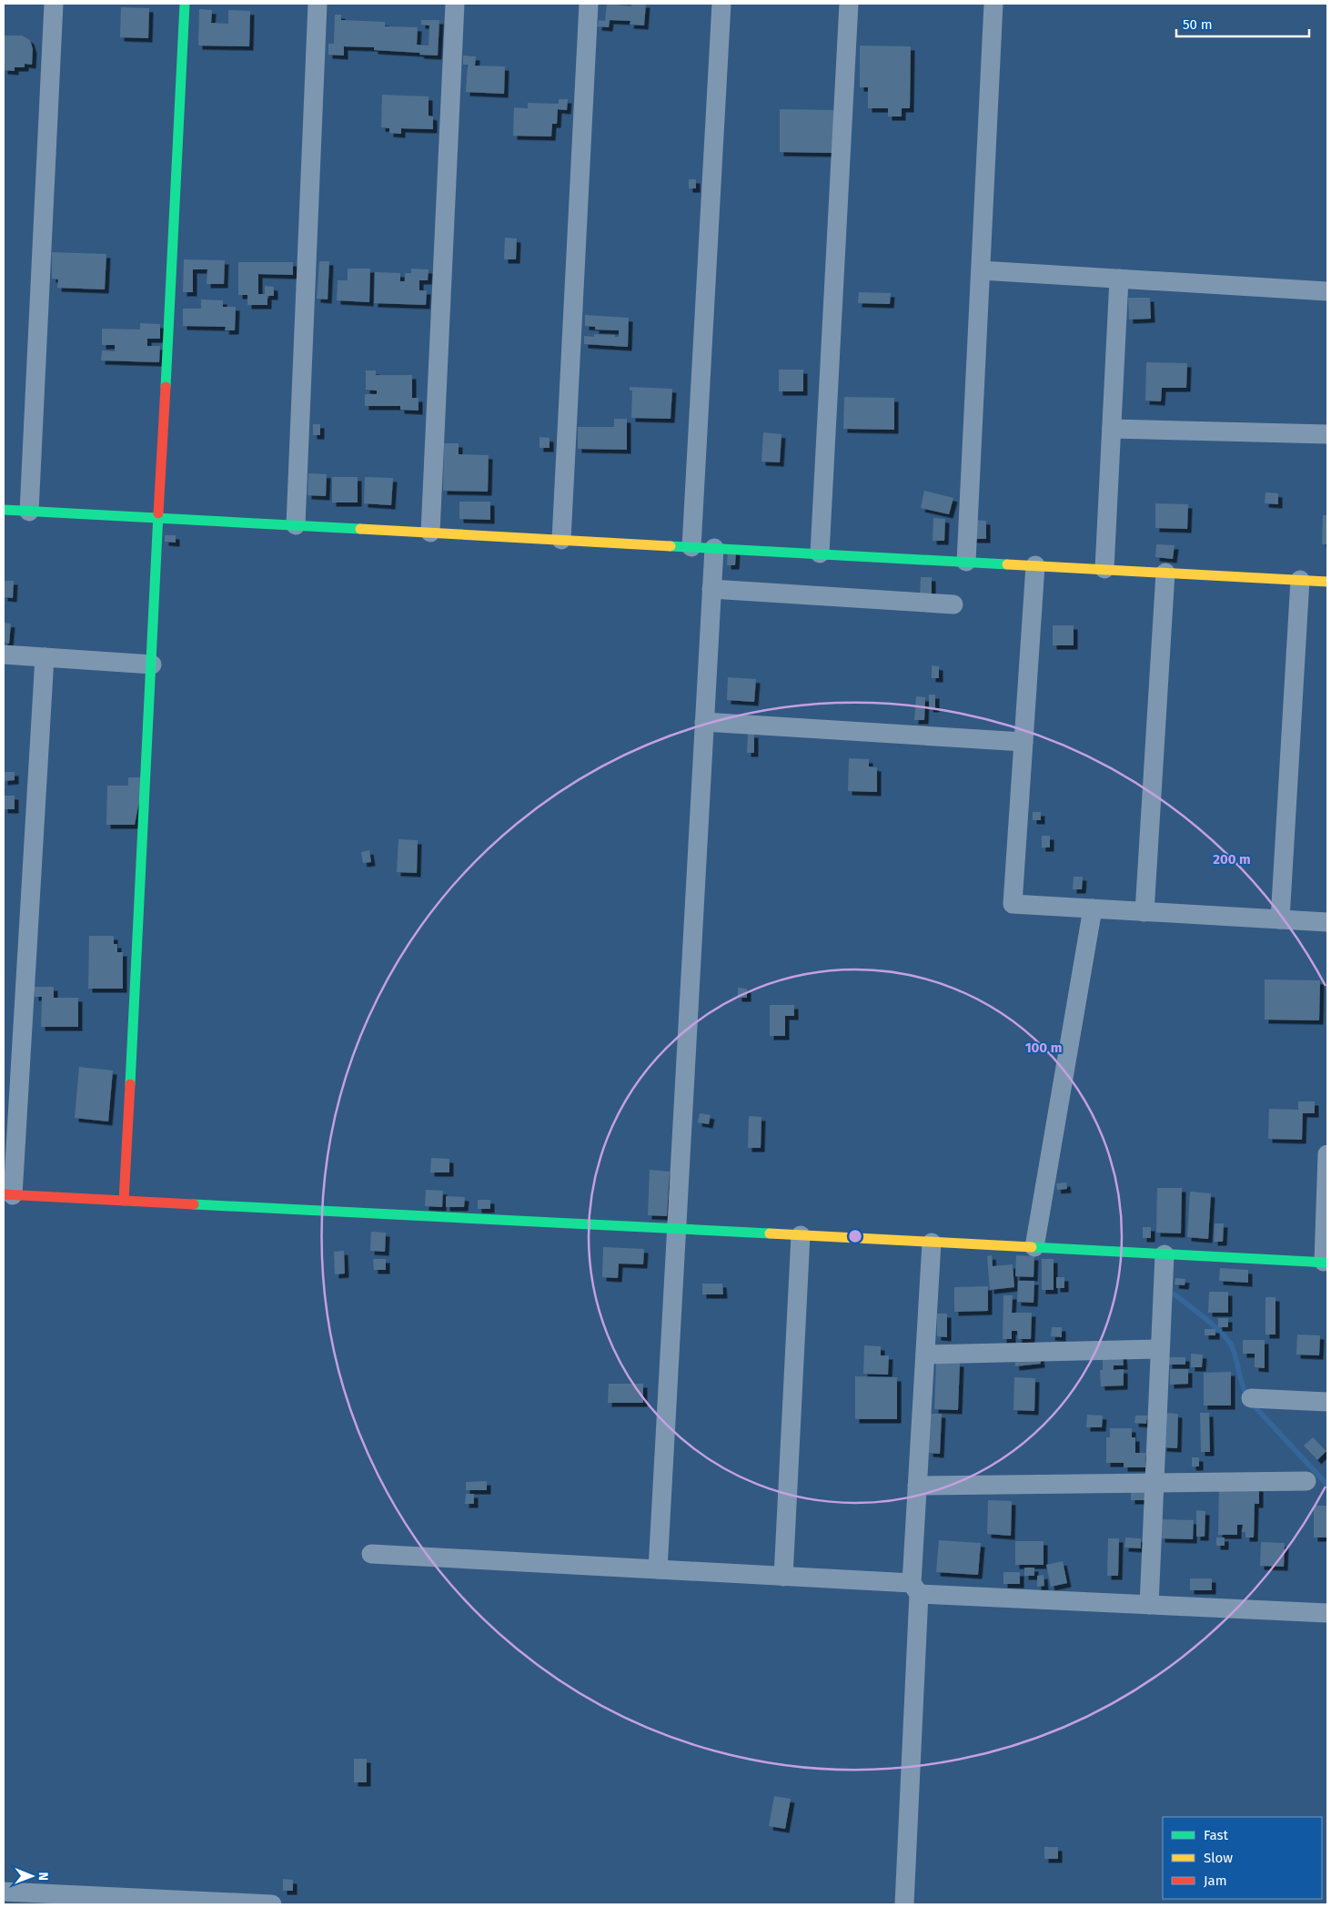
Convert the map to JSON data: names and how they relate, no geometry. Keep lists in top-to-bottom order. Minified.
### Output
{"legend":["Fast","Slow","Jam"],"scale_bar":"50 m","north":"right","rings":["200 m","100 m"]}
